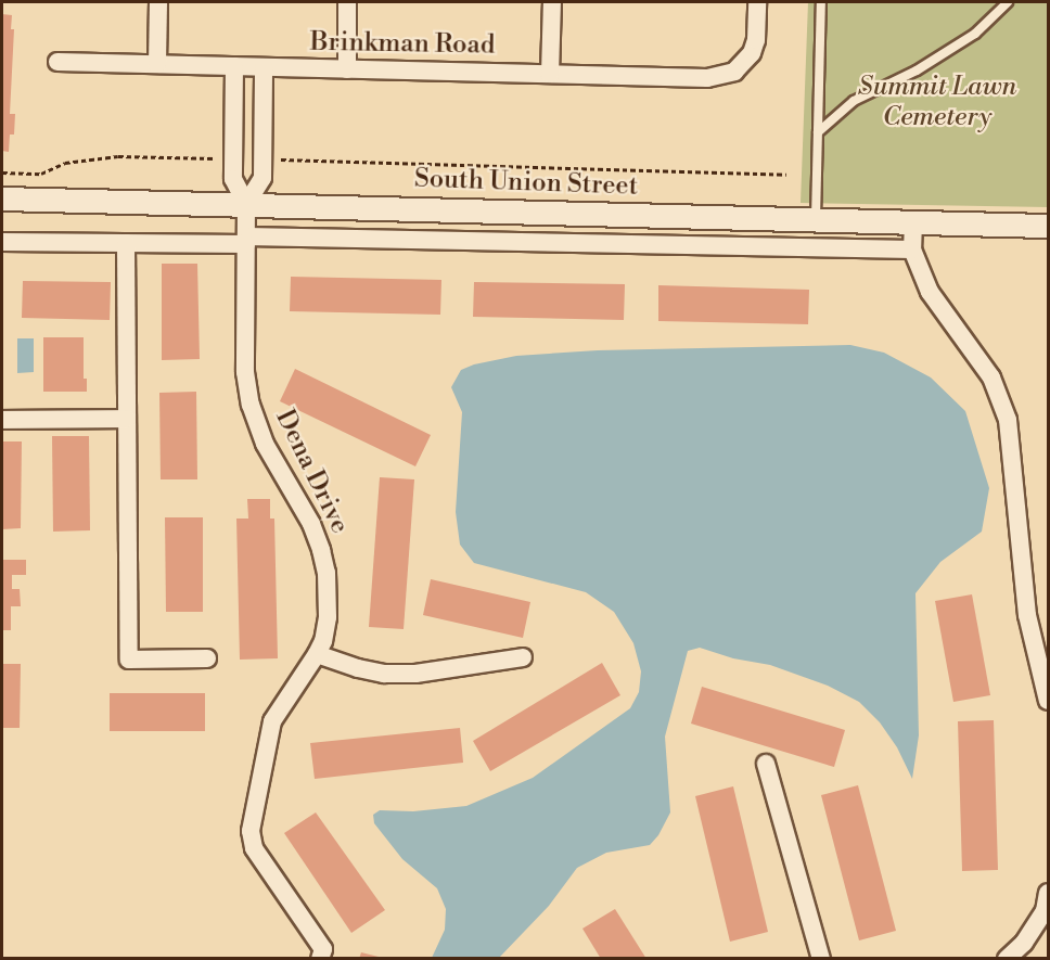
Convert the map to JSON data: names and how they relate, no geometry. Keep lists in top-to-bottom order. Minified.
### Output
{"streets":{"street":["Brinkman Road","South Union Street","Dena Drive"]},"crossings":[["South Union Street","Dena Drive"]],"parks":["Summit Lawn Cemetery"]}
